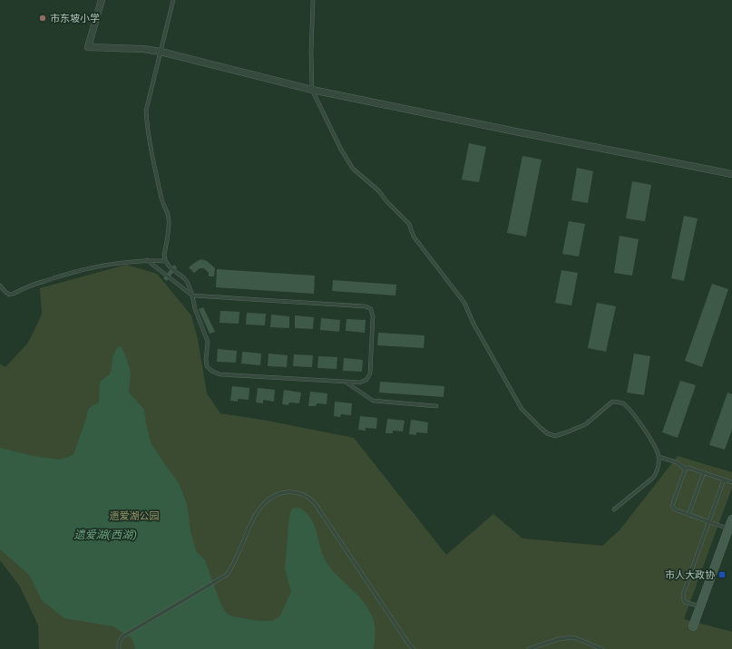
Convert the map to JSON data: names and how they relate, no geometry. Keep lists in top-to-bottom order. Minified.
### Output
{"water":["遗爱湖(西湖)"],"parks":["遗爱湖公园"],"places":{"other":["市东坡小学"],"transit":["市人大政协"]}}
